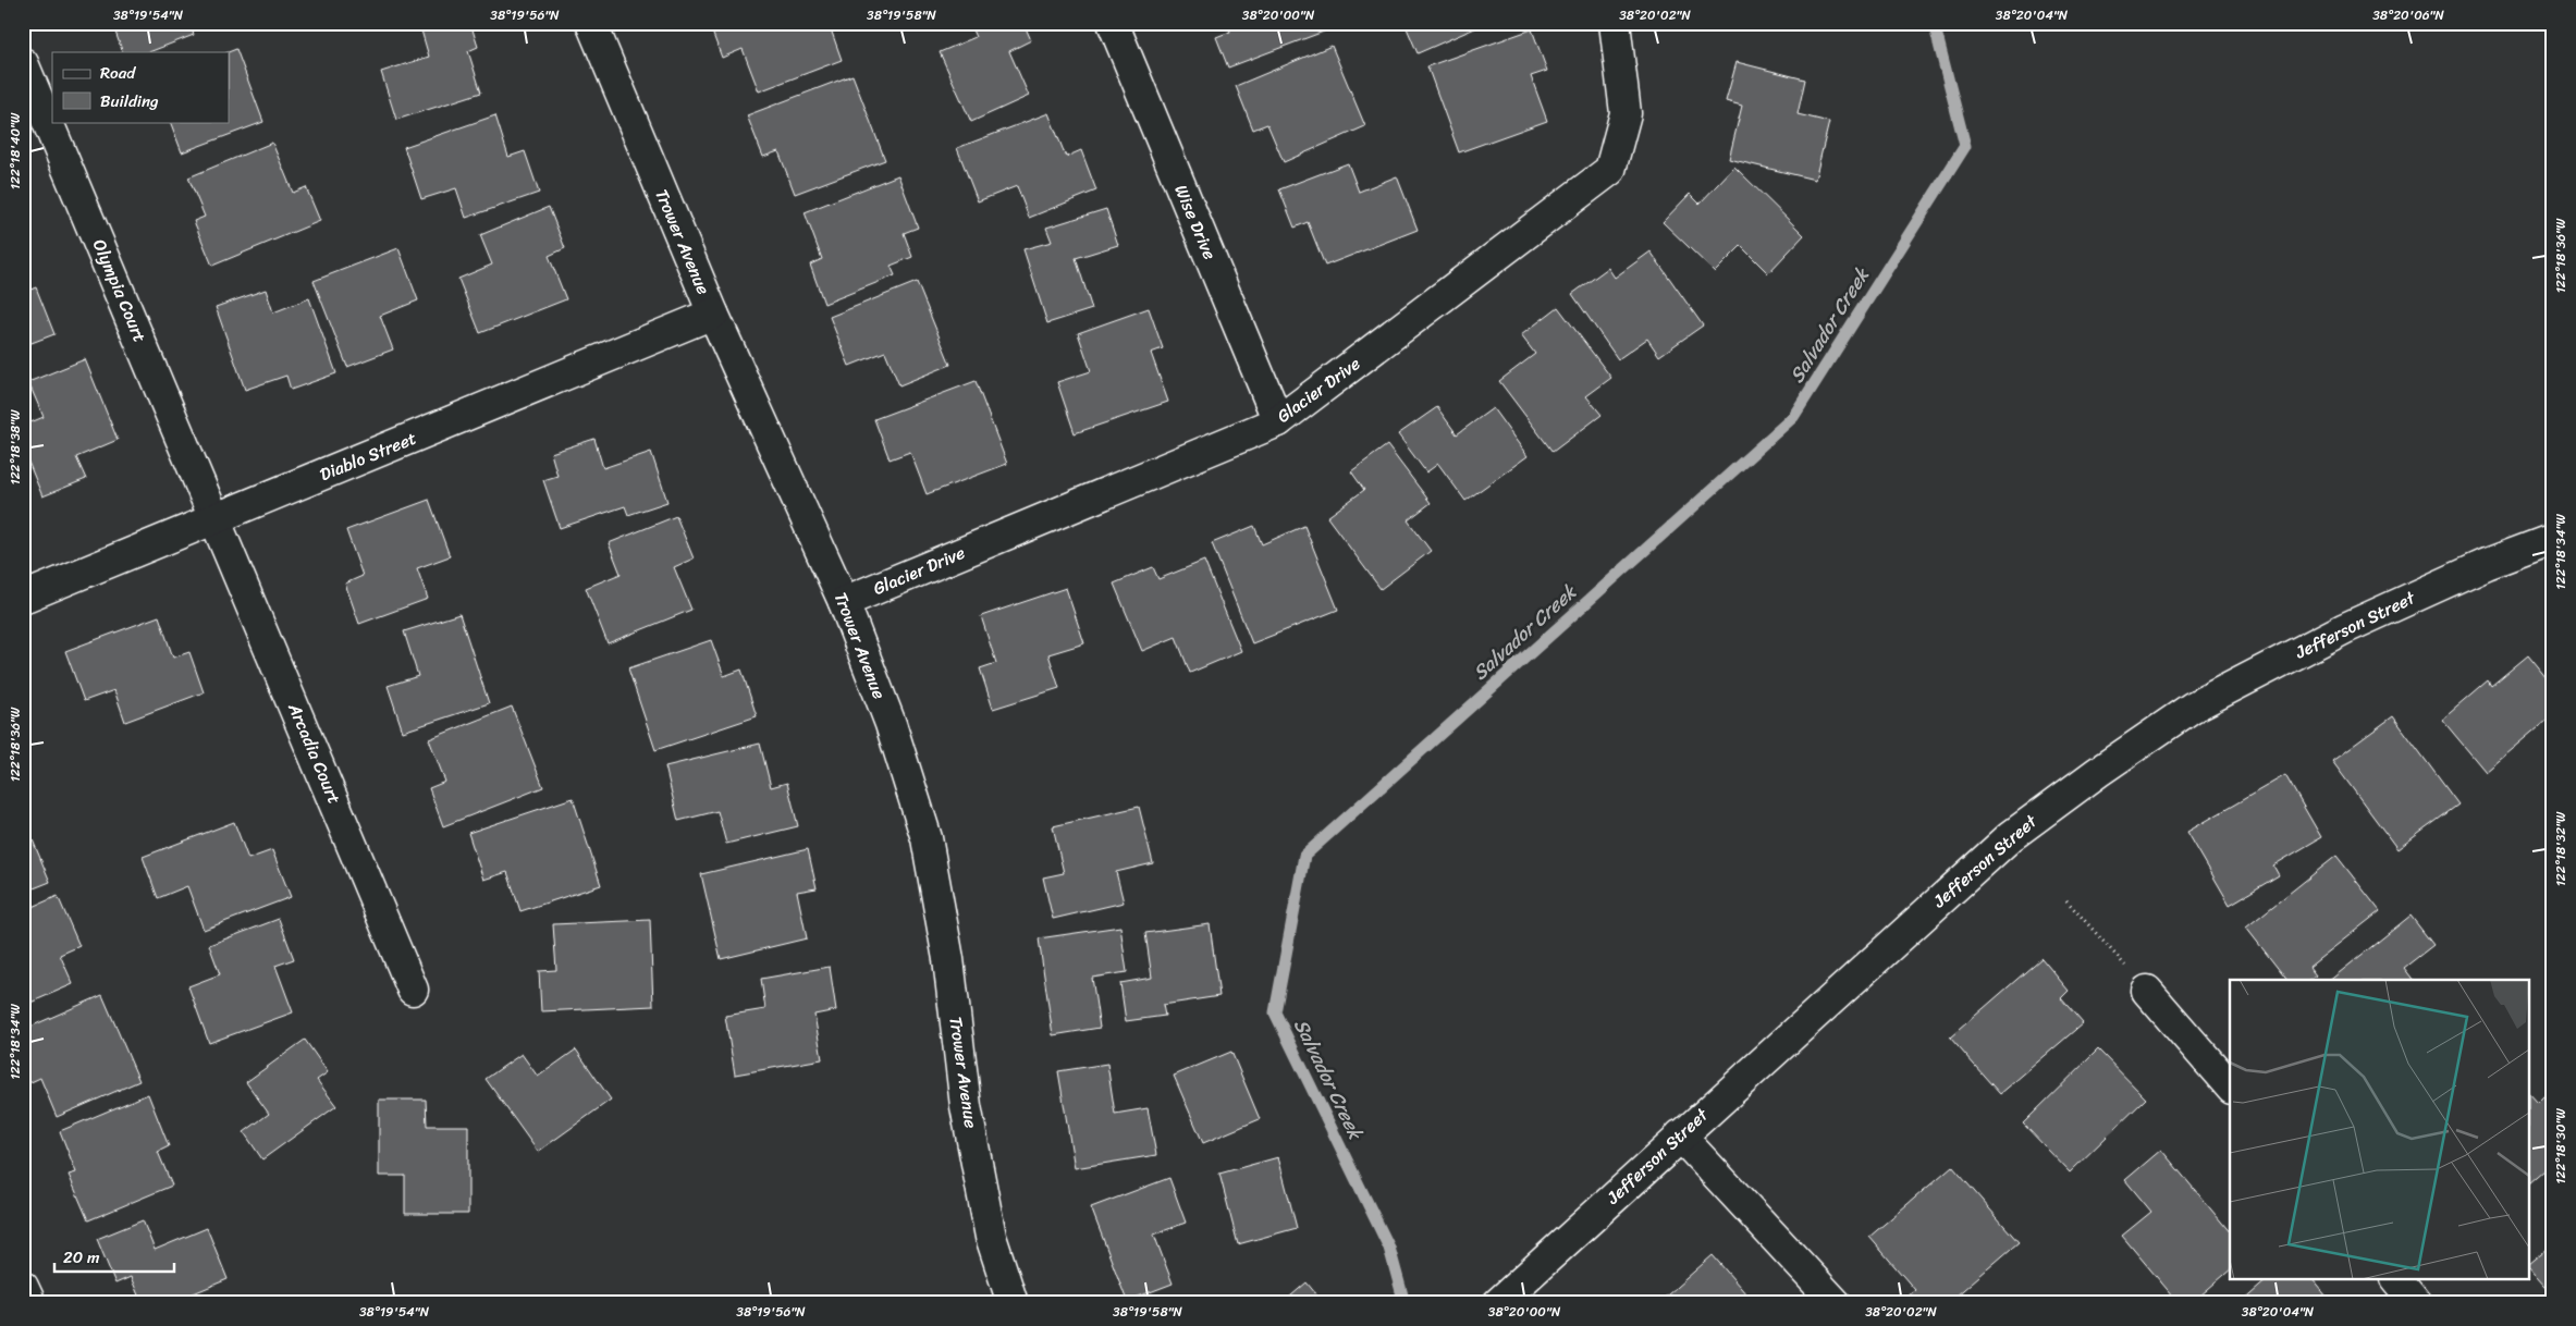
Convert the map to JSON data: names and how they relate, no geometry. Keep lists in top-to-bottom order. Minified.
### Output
{"streets":{"street":["Wise Drive","Trower Avenue","Olympia Court","Glacier Drive","Diablo Street","Jefferson Street","Arcadia Court"]},"crossings":[["Wise Drive","Glacier Drive"],["Trower Avenue","Glacier Drive"],["Trower Avenue","Diablo Street"],["Olympia Court","Diablo Street"],["Olympia Court","Arcadia Court"],["Diablo Street","Arcadia Court"]],"water":["Salvador Creek"],"legend":["Road","Building"],"scale_bar":"20 m","coordinates":["38°19'54\"N","38°19'56\"N","38°19'58\"N","38°20'00\"N","38°20'02\"N","38°20'04\"N","38°20'06\"N","122°18'40\"W","122°18'36\"W","122°18'38\"W","122°18'34\"W","122°18'32\"W","122°18'30\"W"]}
